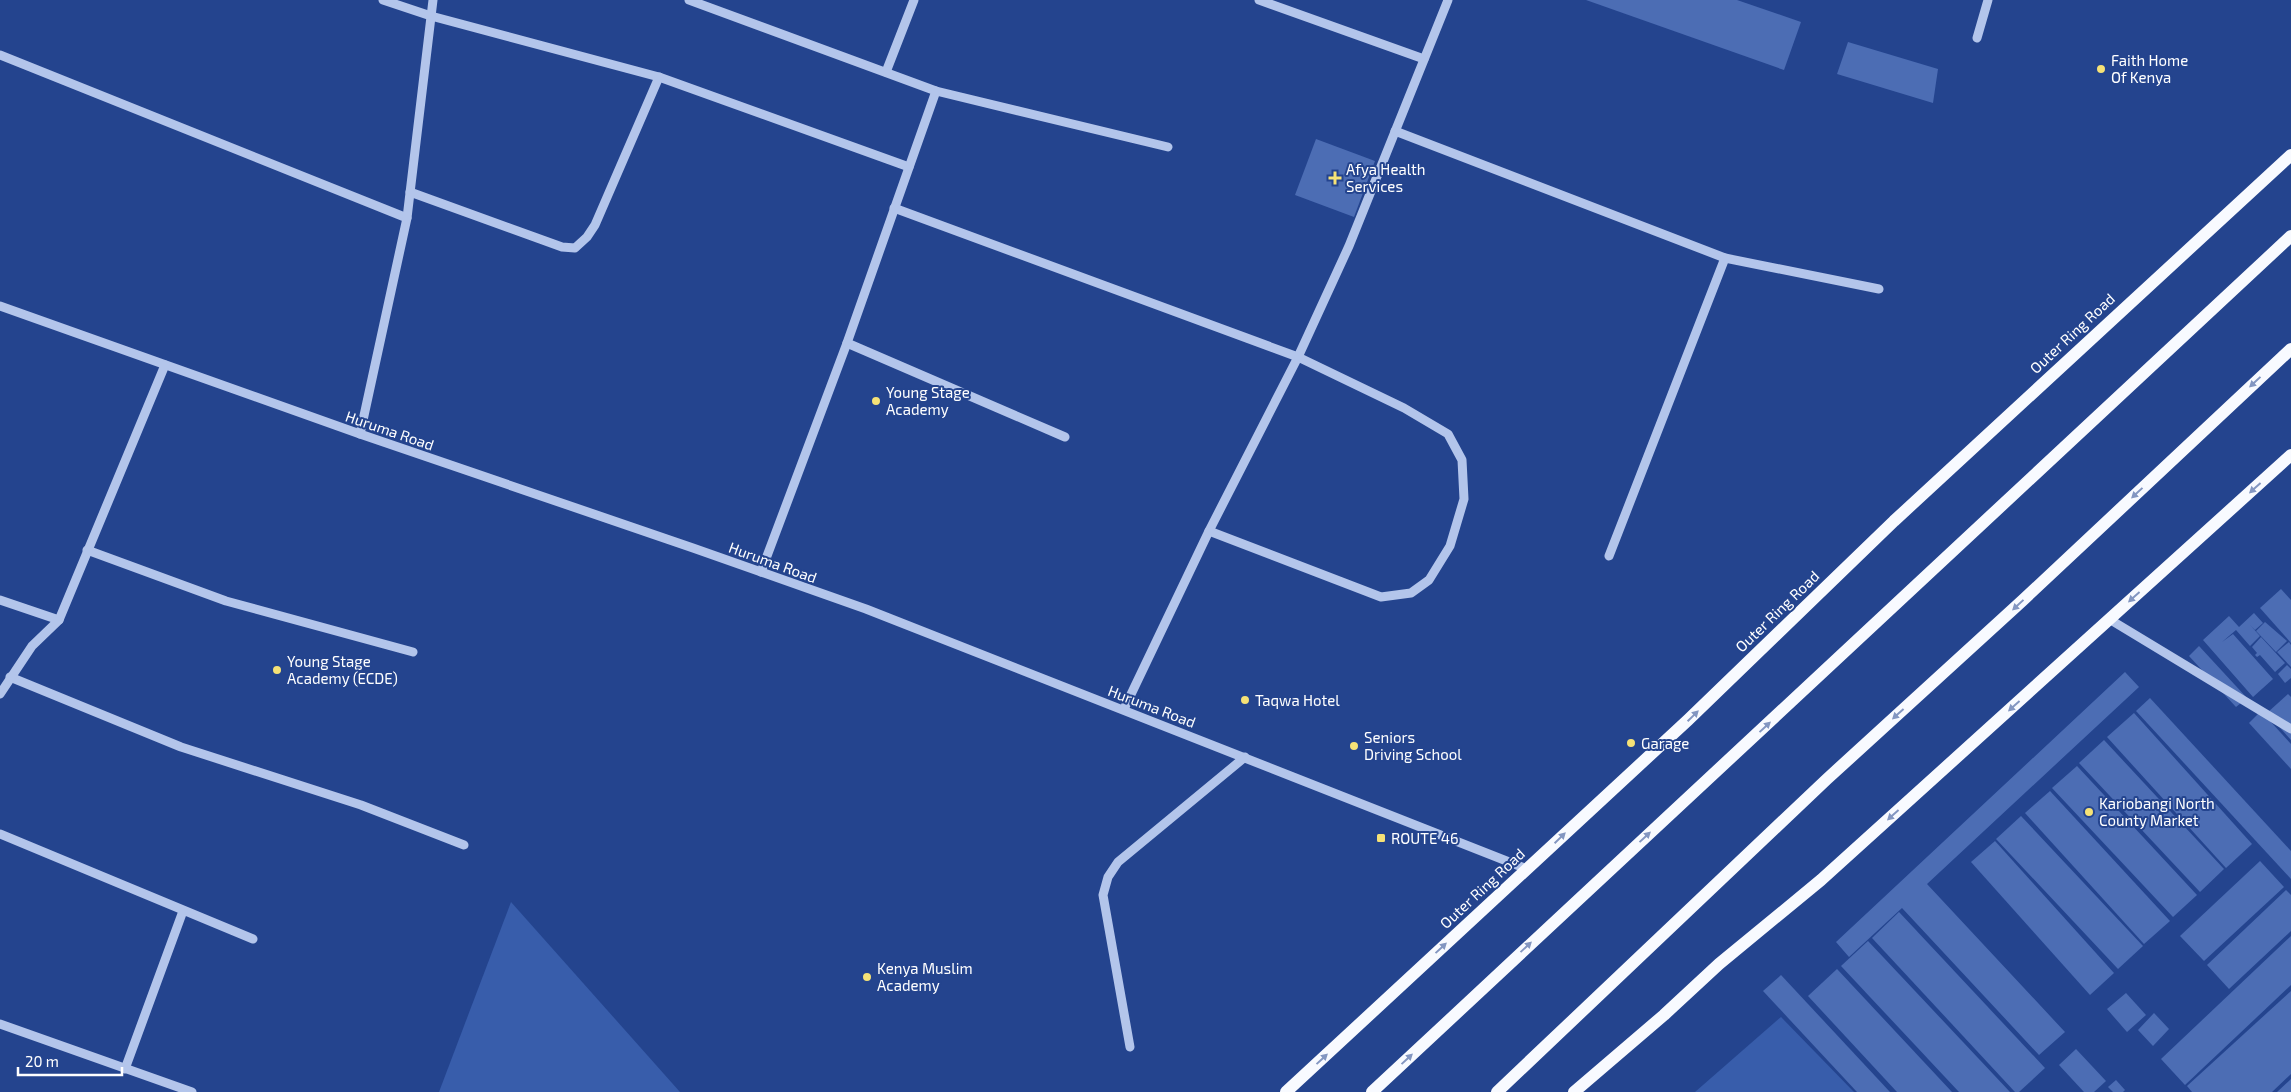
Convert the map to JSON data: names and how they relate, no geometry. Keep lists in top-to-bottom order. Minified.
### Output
{"streets":{"main road":["Outer Ring Road"],"street":["Huruma Road"]},"crossings":[["Outer Ring Road","Huruma Road"]],"places":{"other":["Faith Home Of Kenya","Young Stage Academy","Young Stage Academy (ECDE)","Taqwa Hotel","Garage","Seniors Driving School","Kariobangi North County Market","Kenya Muslim Academy"],"health":["Afya Health Services"],"transit":["ROUTE 46"]},"scale_bar":"20 m"}
